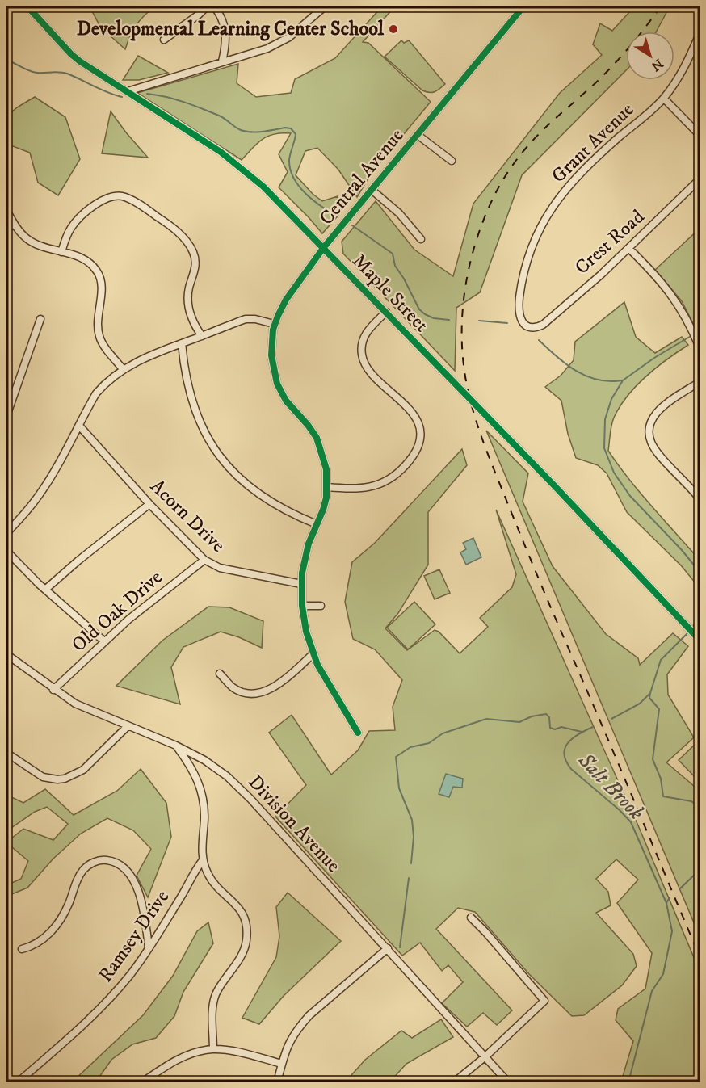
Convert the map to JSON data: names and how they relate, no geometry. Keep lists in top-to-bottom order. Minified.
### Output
{"streets":{"street":["Grant Avenue","Central Avenue","Crest Road","Maple Street","Acorn Drive","Old Oak Drive","Division Avenue","Ramsey Drive"]},"crossings":[["Grant Avenue","Crest Road"],["Central Avenue","Maple Street"],["Central Avenue","Acorn Drive"],["Acorn Drive","Old Oak Drive"],["Old Oak Drive","Division Avenue"]],"water":["Salt Brook"],"places":["Developmental Learning Center School"],"north":"bottom right"}
